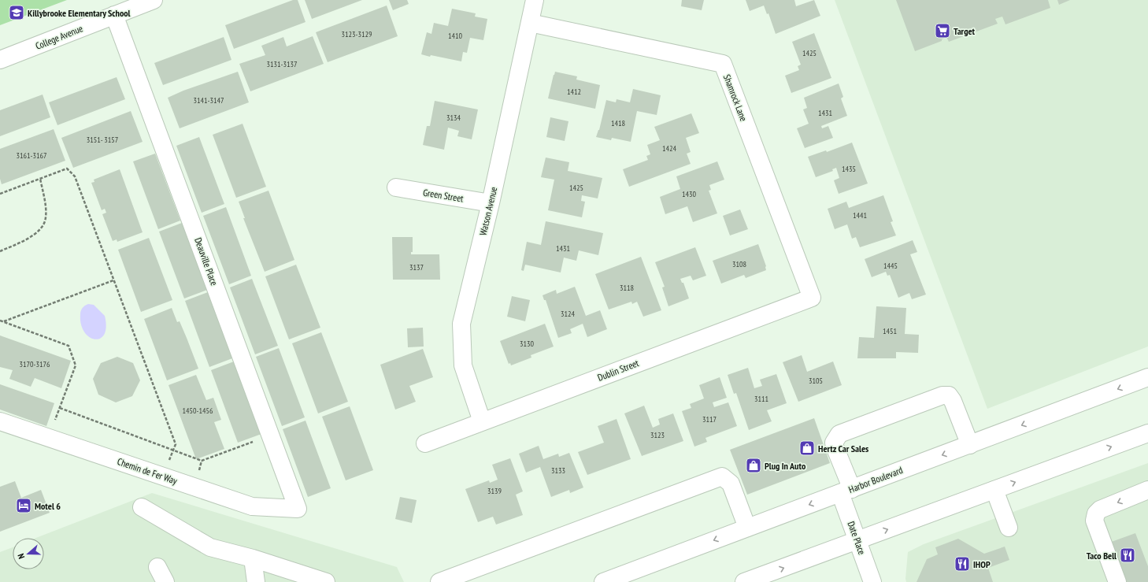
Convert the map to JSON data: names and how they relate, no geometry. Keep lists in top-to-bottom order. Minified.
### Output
{"streets":{"street":["College Avenue","Shamrock Lane","Green Street","Watson Avenue","Deauville Place","Dublin Street","Chemin de Fer Way","Harbor Boulevard","Date Place"]},"crossings":[["College Avenue","Deauville Place"],["Shamrock Lane","Watson Avenue"],["Shamrock Lane","Dublin Street"],["Green Street","Watson Avenue"],["Watson Avenue","Dublin Street"],["Deauville Place","Chemin de Fer Way"],["Harbor Boulevard","Date Place"]],"places":{"school or university":["Killybrooke Elementary School"],"supermarket":["Target"],"shop":["Hertz Car Sales","Plug In Auto"],"hotel":["Motel 6"],"restaurant":["Taco Bell","IHOP"]},"house_numbers":["3123-3129","1410","1425","3131-3137","1412","3141-3147","1431","3134","1418","3151- 3157","1424","3161-3167","1435","1425","1430","1441","1431","3108","1445","3137","3118","3124","1451","3130","3170-3176","3105","3111","1450-1456","3117","3123","3133","3139"],"north":"left"}
